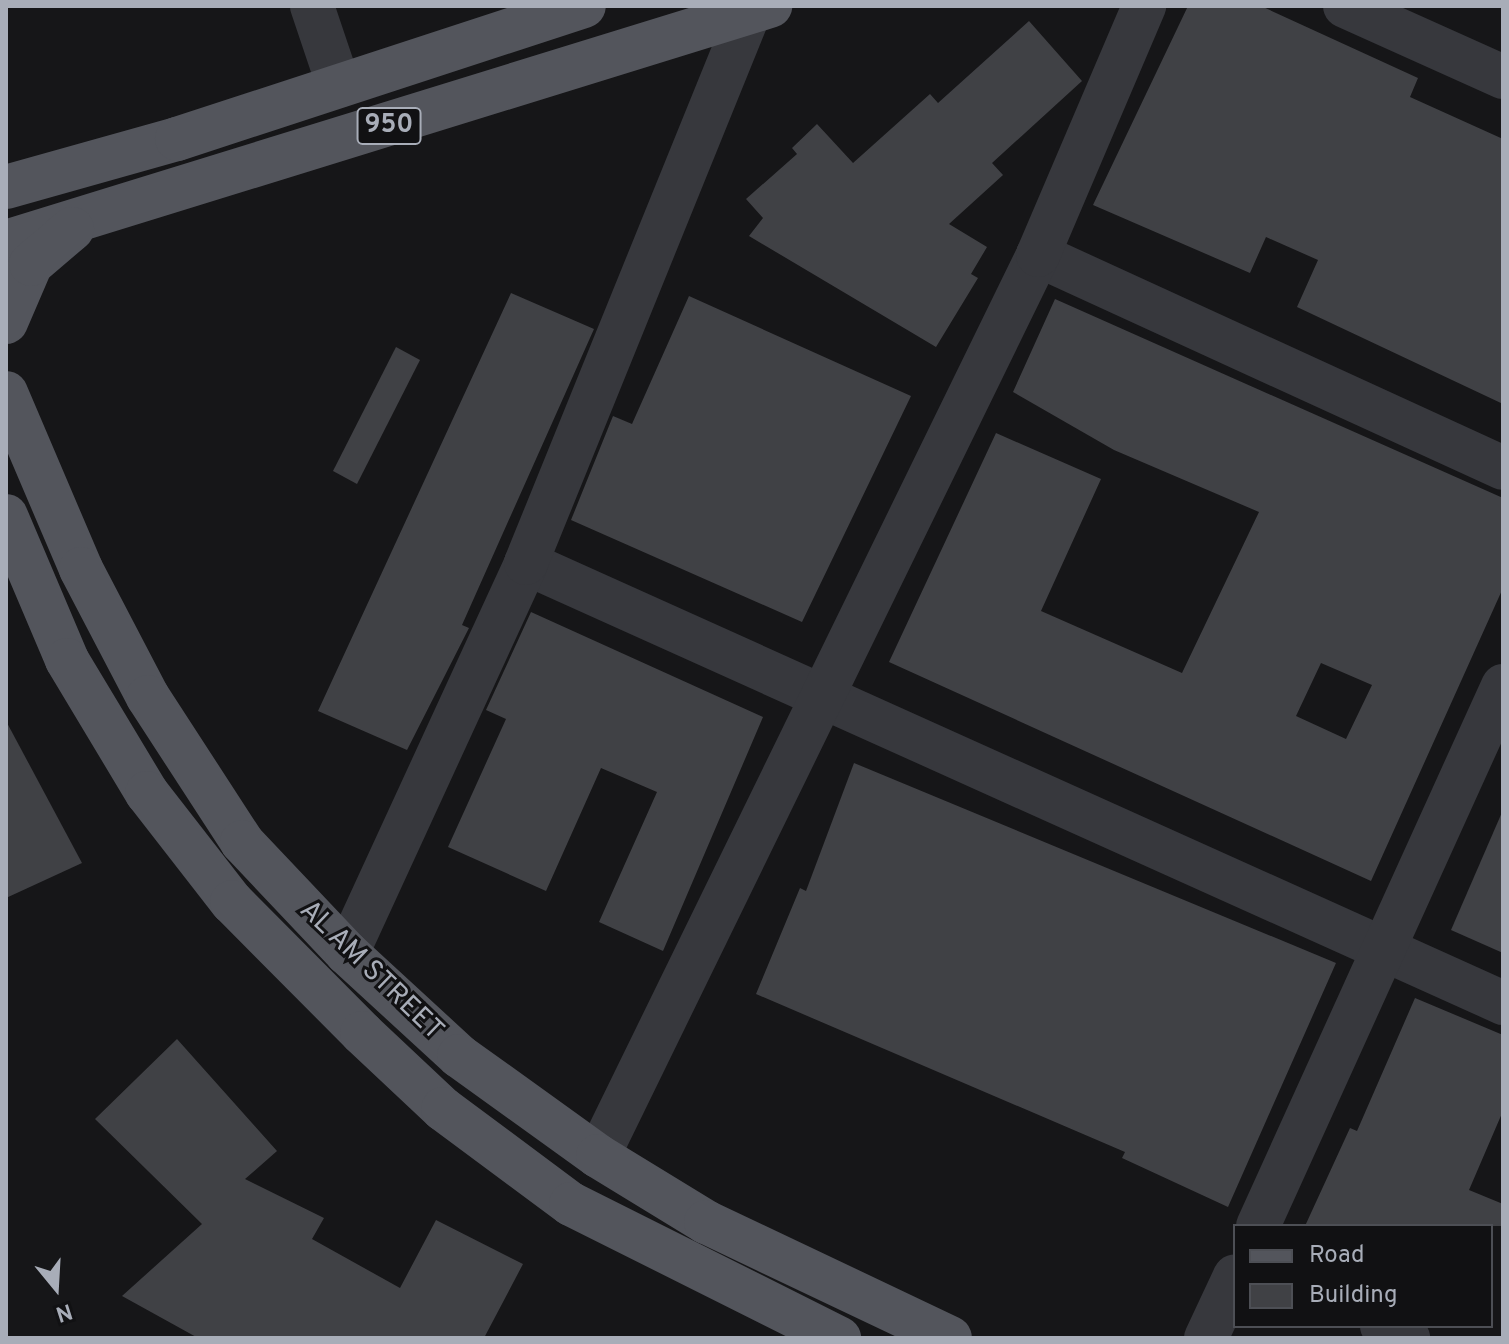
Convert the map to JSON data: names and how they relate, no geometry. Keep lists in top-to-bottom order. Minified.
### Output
{"streets":{"main road":["950","AL AM STREET"]},"legend":["Road","Building"],"north":"bottom"}
